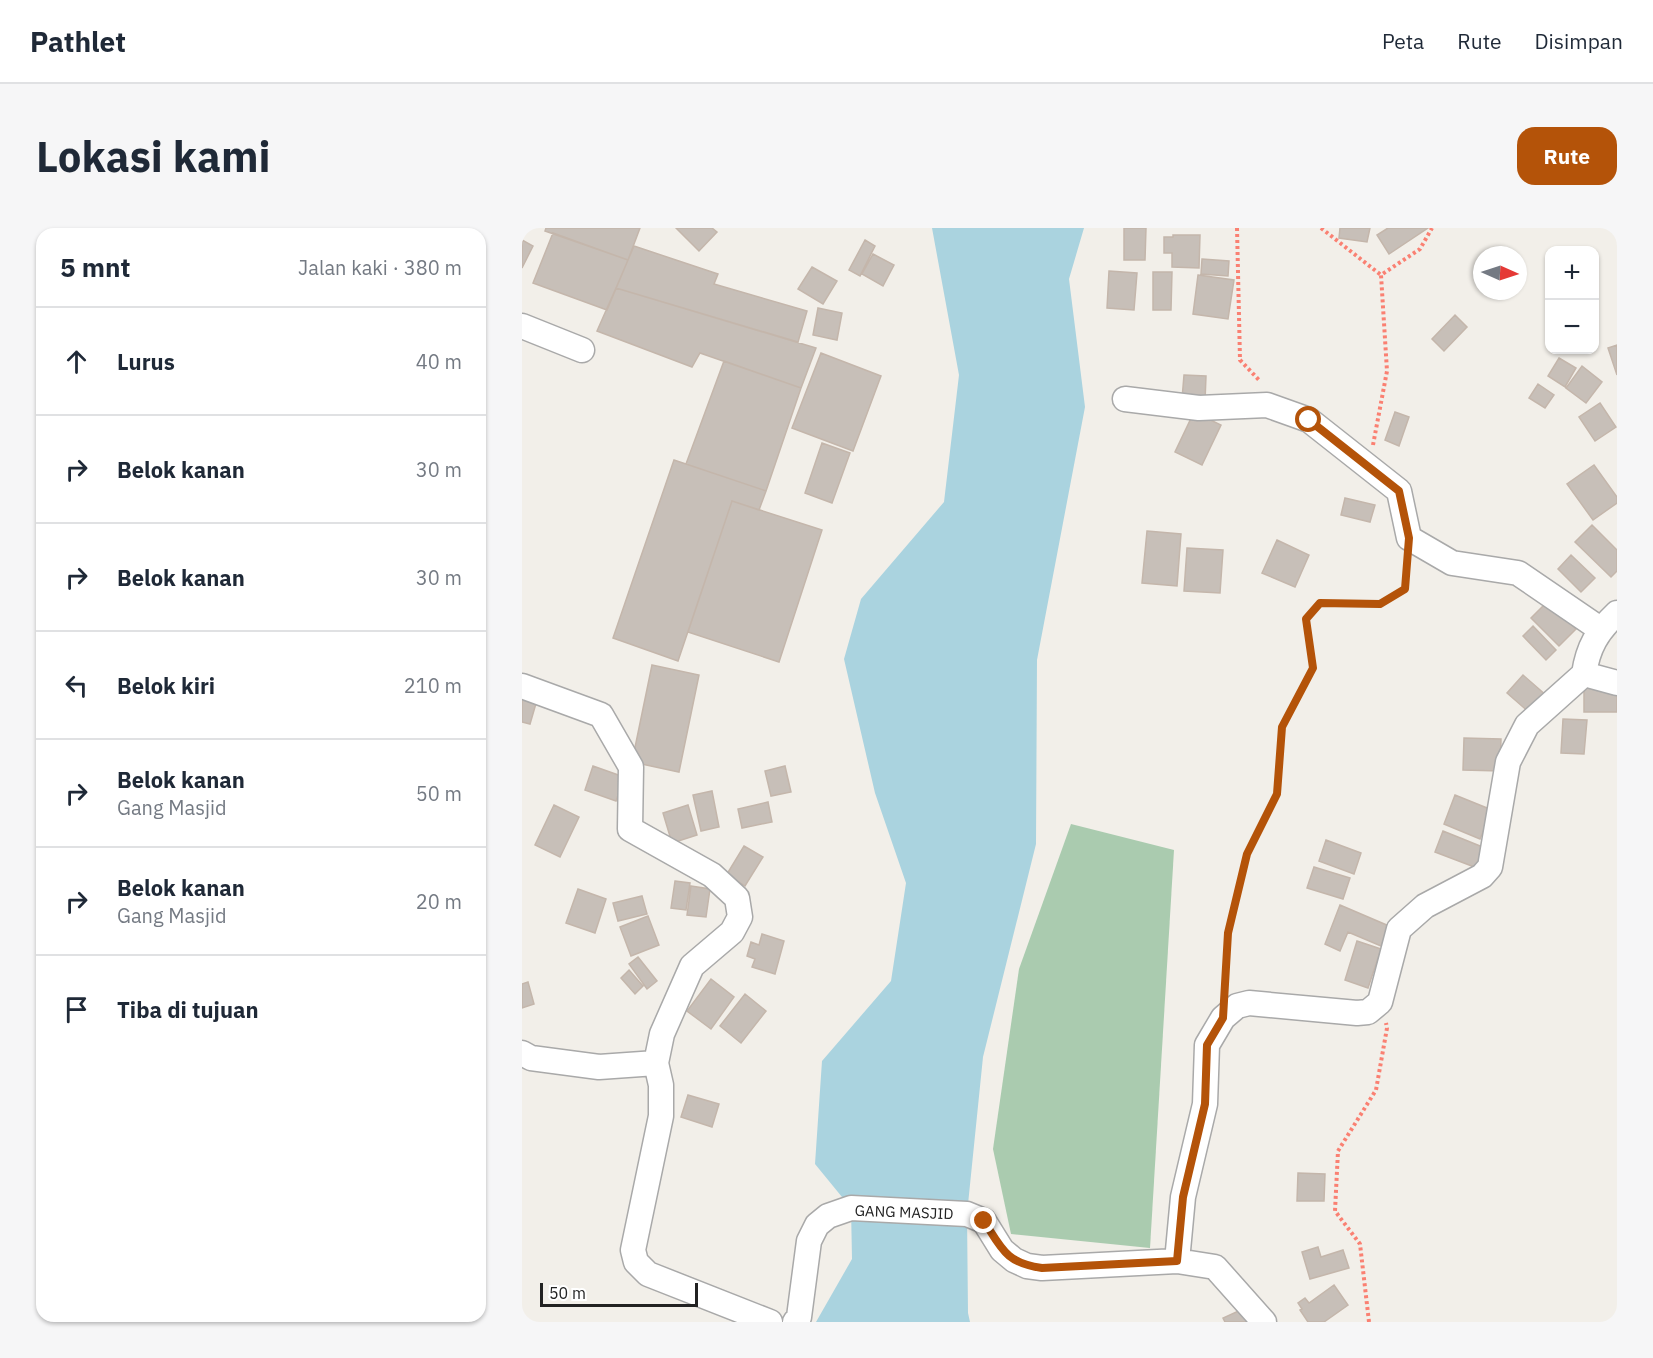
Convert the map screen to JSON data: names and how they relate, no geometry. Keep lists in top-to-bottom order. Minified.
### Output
{"streets":{"street":["GANG MASJID"]},"scale_bar":"50 m","north":"right","page":{"header":"Pathlet","nav":["Peta","Rute","Disimpan"],"buttons":"Rute","title":"Lokasi kami","heading":["5 mnt","Jalan kaki · 380 m"],"map_buttons":["+","−"],"list":[["Lurus","40 m"],["Belok kanan","30 m"],["Belok kanan","30 m"],["Belok kiri","210 m"],["Belok kanan","Gang Masjid","50 m"],["Belok kanan","Gang Masjid","20 m"],"Tiba di tujuan"],"scale":"50 m"}}
